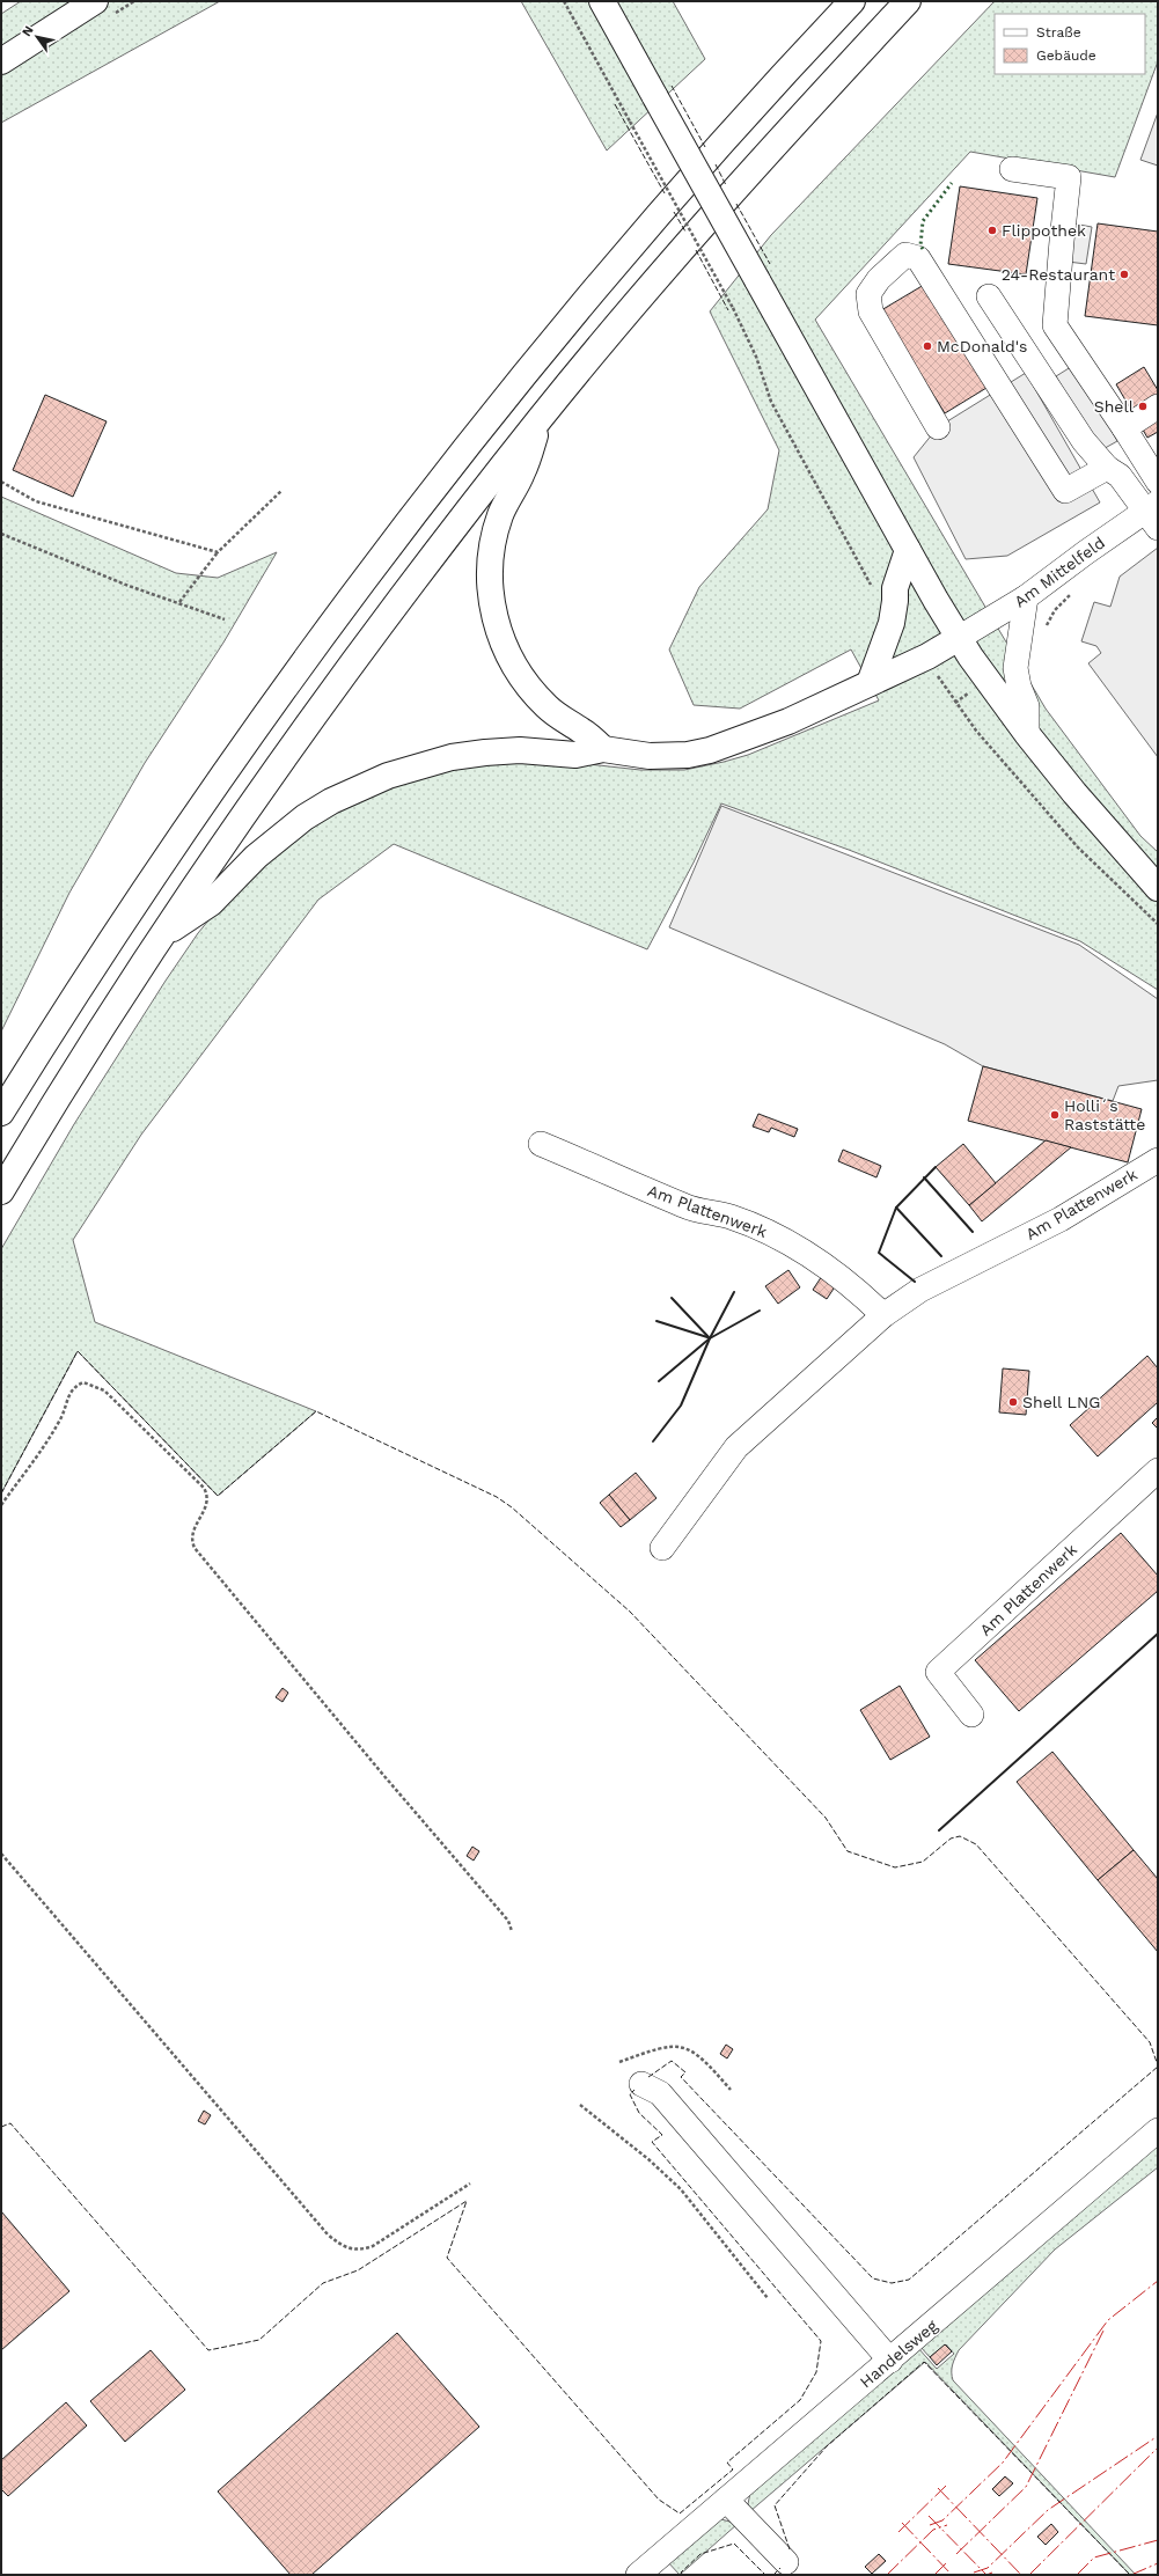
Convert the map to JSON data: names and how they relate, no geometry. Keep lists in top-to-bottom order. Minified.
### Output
{"streets":{"street":["Am Mittelfeld","Am Plattenwerk","Handelsweg"]},"places":["Flippothek","24-Restaurant","McDonald's","Shell","Holli´s Raststätte","Shell LNG"],"legend":["Straße","Gebäude"],"north":"top left"}
